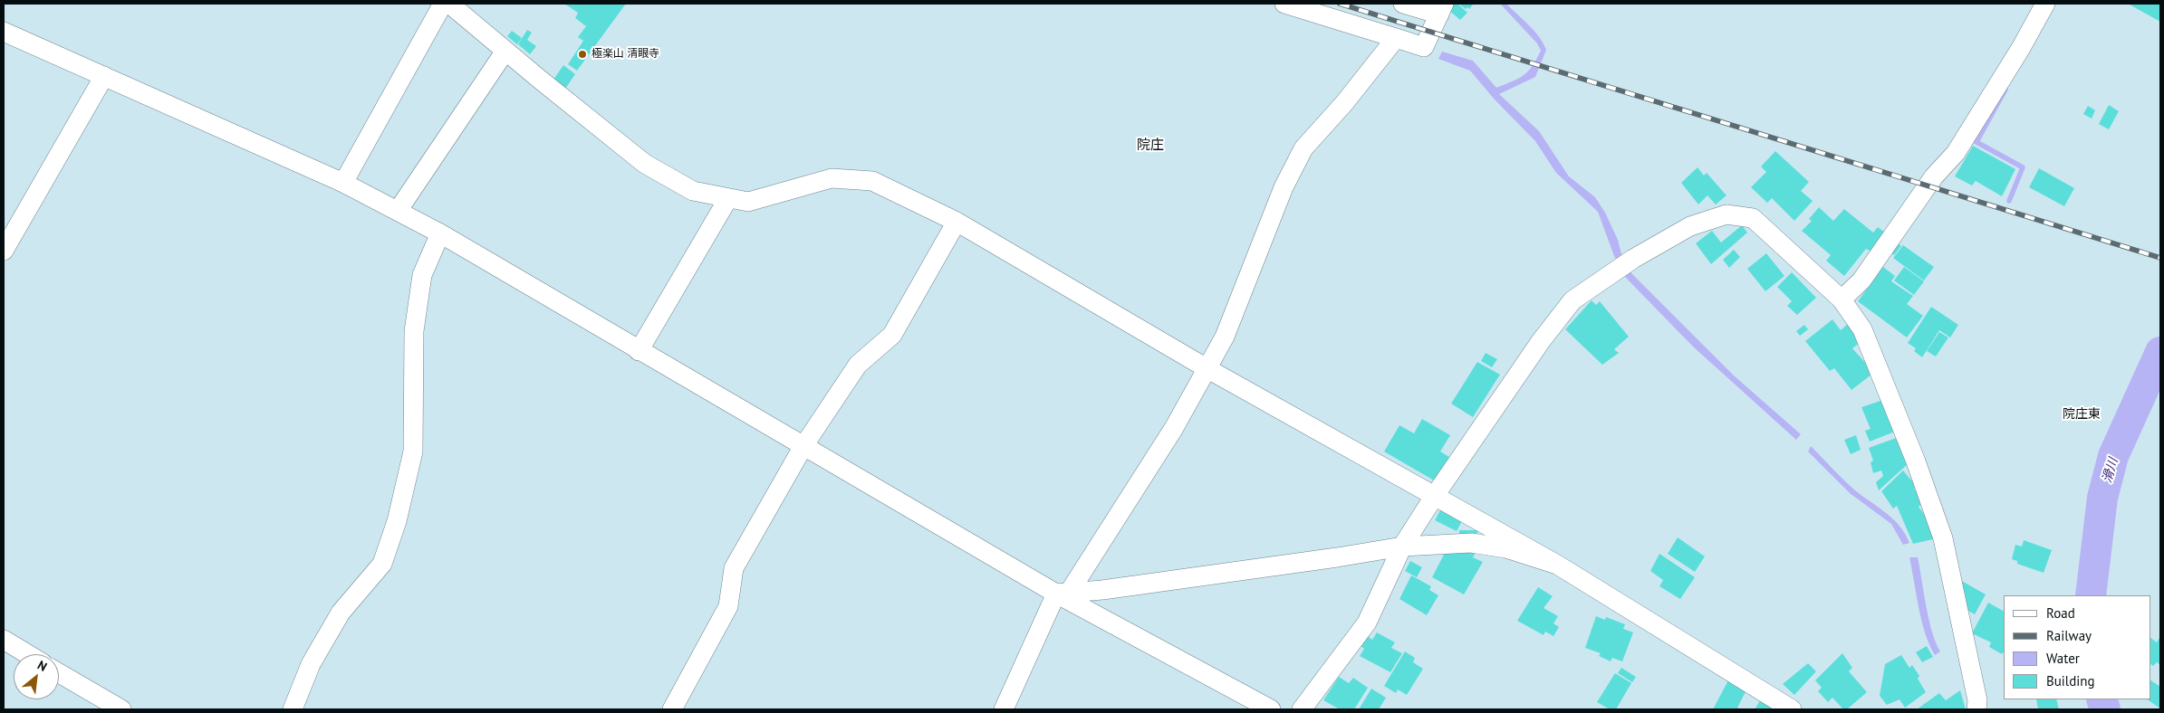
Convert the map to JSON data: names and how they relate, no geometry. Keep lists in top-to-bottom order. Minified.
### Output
{"districts":["院庄","院庄東"],"water":["滑川"],"places":["極楽山 清眼寺"],"legend":["Road","Railway","Water","Building"],"north":"top right"}
